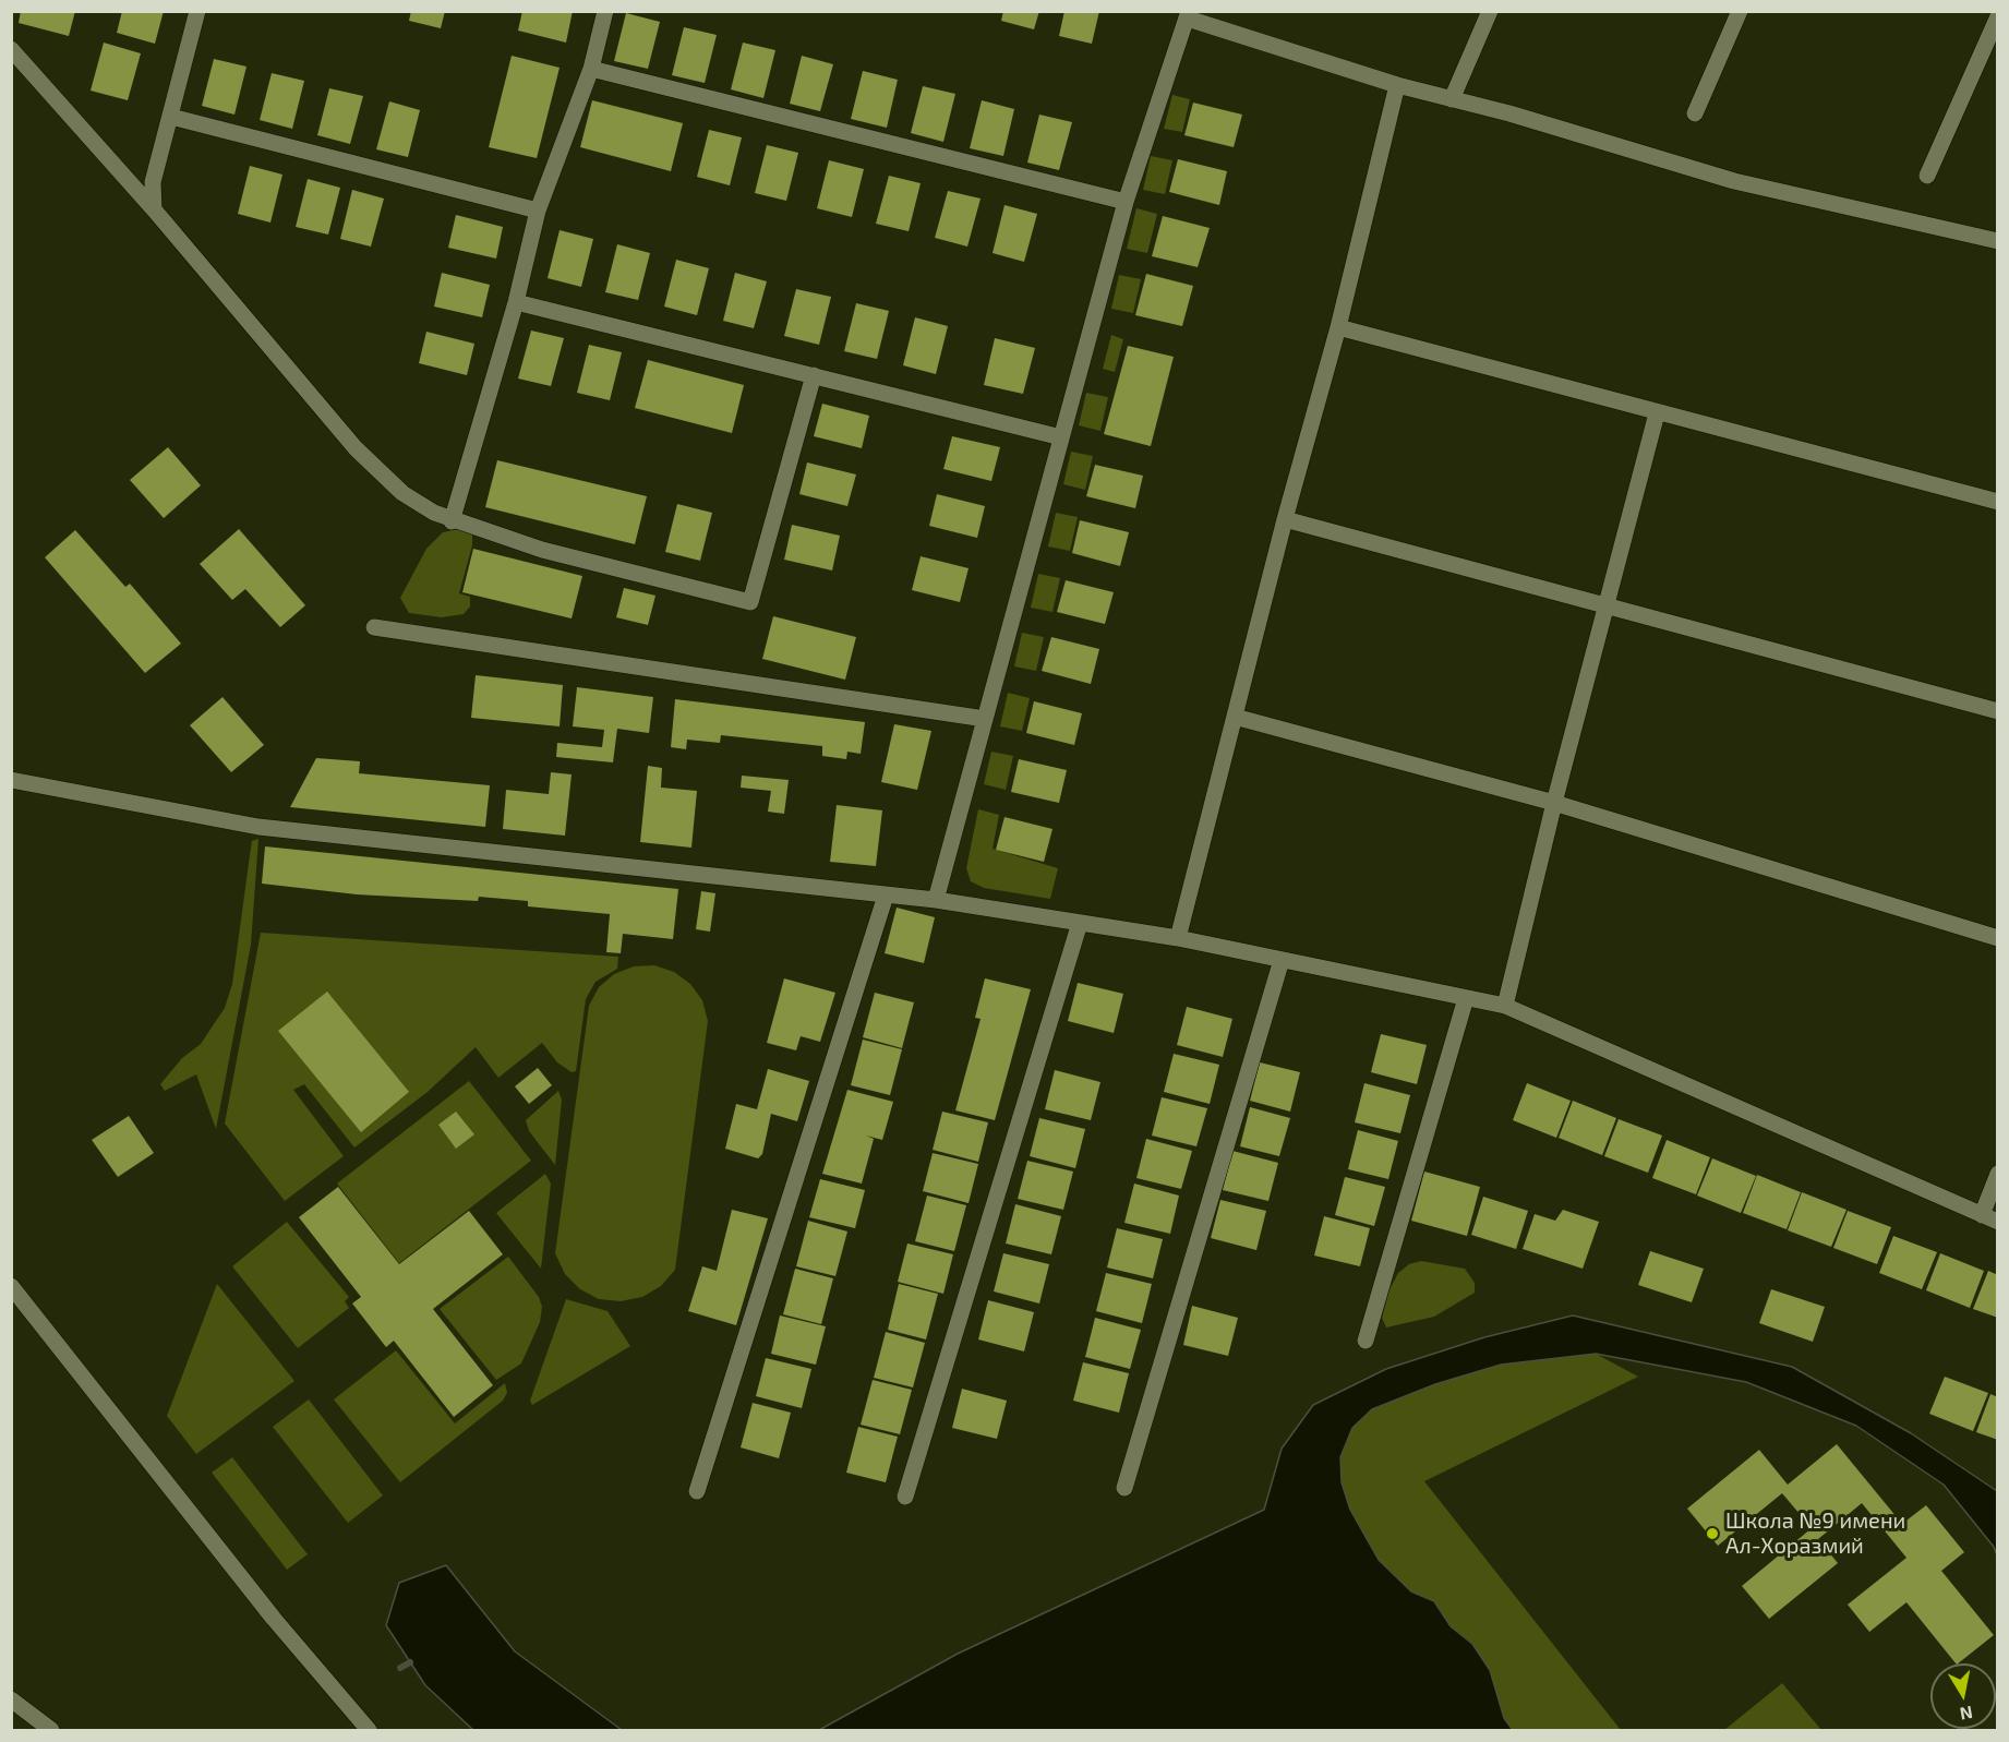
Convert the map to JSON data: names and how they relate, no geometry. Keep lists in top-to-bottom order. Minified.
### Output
{"places":["Школа №9 имени Ал-Хоразмий"],"north":"bottom"}
